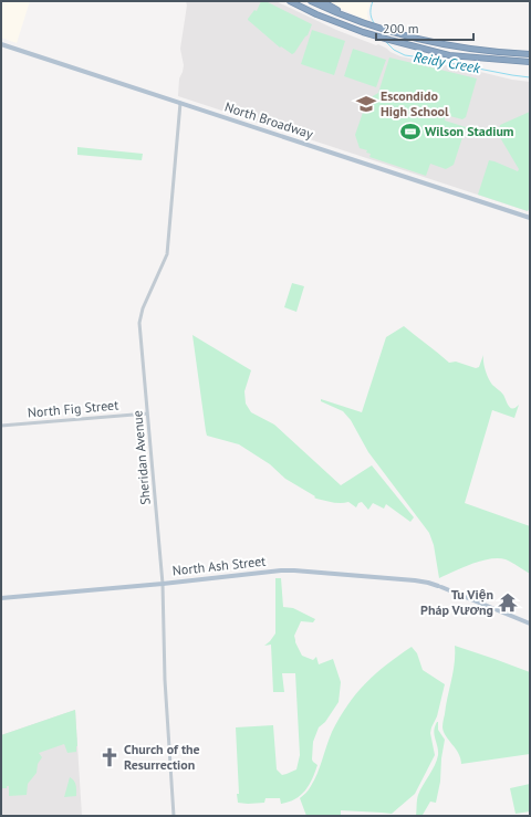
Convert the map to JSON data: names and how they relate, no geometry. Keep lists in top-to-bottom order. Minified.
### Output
{"streets":{"main road":["North Broadway","North Ash Street"],"street":["North Fig Street","Sheridan Avenue"]},"crossings":[["North Broadway","Sheridan Avenue"],["North Fig Street","Sheridan Avenue"],["Sheridan Avenue","North Ash Street"]],"water":["Reidy Creek"],"places":{"school or university":["Escondido High School"],"sports":["Wilson Stadium"],"temple":["Tu Viện Pháp Vương"],"church":["Church of the Resurrection"]},"scale_bar":"200 m"}
